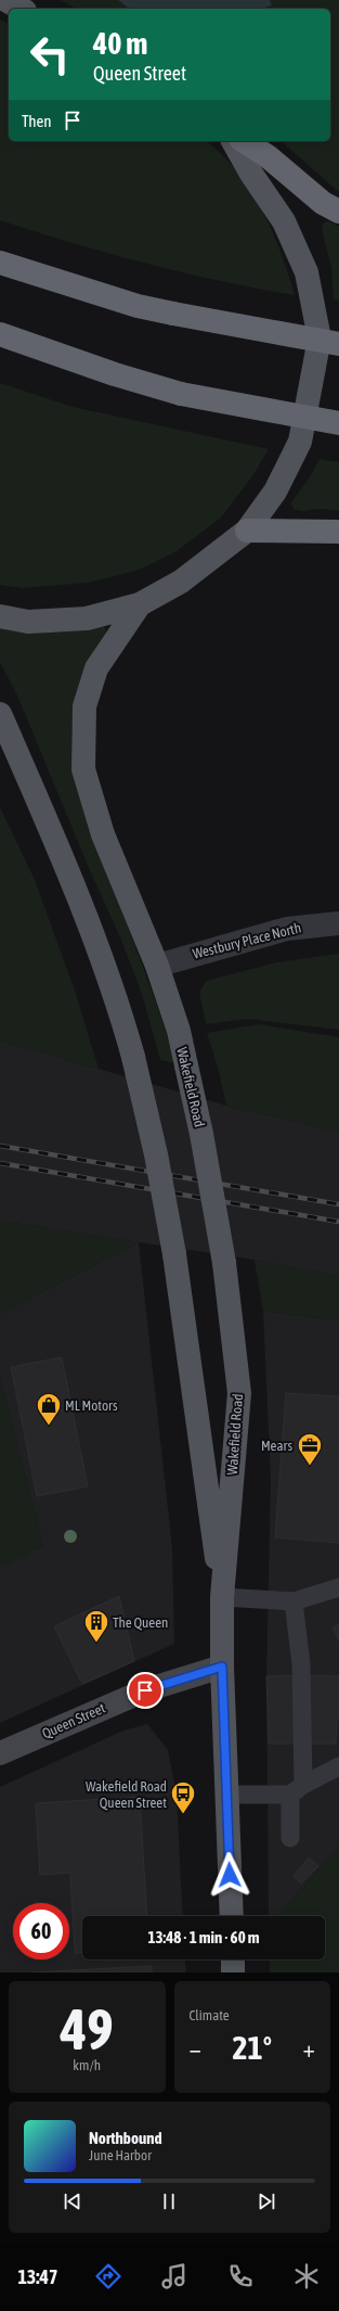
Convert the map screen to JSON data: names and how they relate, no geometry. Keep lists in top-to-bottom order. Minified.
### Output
{"streets":{"main road":["Wakefield Road"],"street":["Westbury Place North","Queen Street"]},"crossings":[["Westbury Place North","Wakefield Road"],["Wakefield Road","Queen Street"]],"places":{"shop":["ML Motors"],"office":["Mears"],"building":["The Queen"],"bus stop":["Wakefield Road Queen Street"]},"page":{"turn":["40 m","Queen Street"],"then":"Then","limit":"60","trip":"13:48 · 1 min · 60 m","tile":[["49","km/h"],"Climate"],"heat":["−","21°","+"],"song":["Northbound","June Harbor"],"tabs":"13:47"}}
